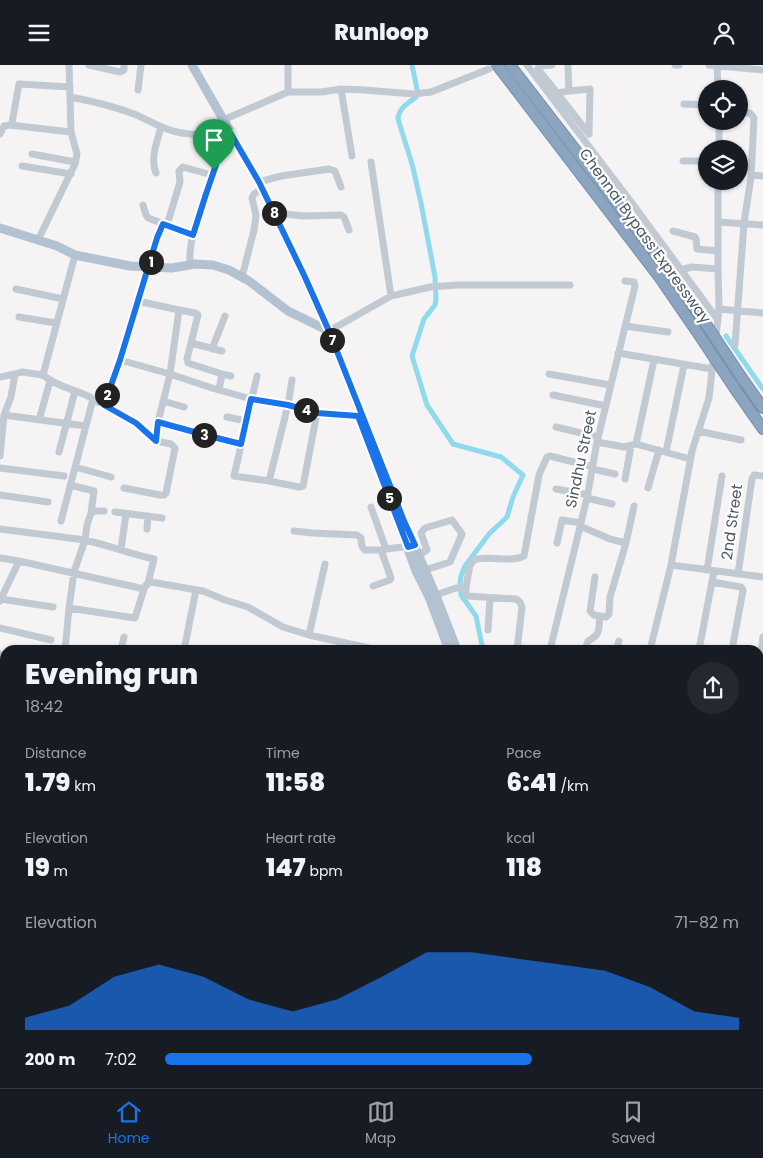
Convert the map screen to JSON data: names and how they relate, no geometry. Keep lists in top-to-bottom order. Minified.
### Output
{"streets":{"highway":["Chennai Bypass Expressway"],"street":["Sindhu Street","2nd Street"]},"page":{"header":"Runloop","pins":["8","1","7","2","4","3","5"],"heading":["Evening run","18:42"],"stats":[["Distance","1.79 km"],["Time","11:58"],["Pace","6:41 /km"],["Elevation","19 m"],["Heart rate","147 bpm"],["kcal","118"]],"chart":["Elevation","71–82 m"],"list":[{"name":"200 m","note":"7:02"}],"tabs":["Home","Map","Saved"]}}
